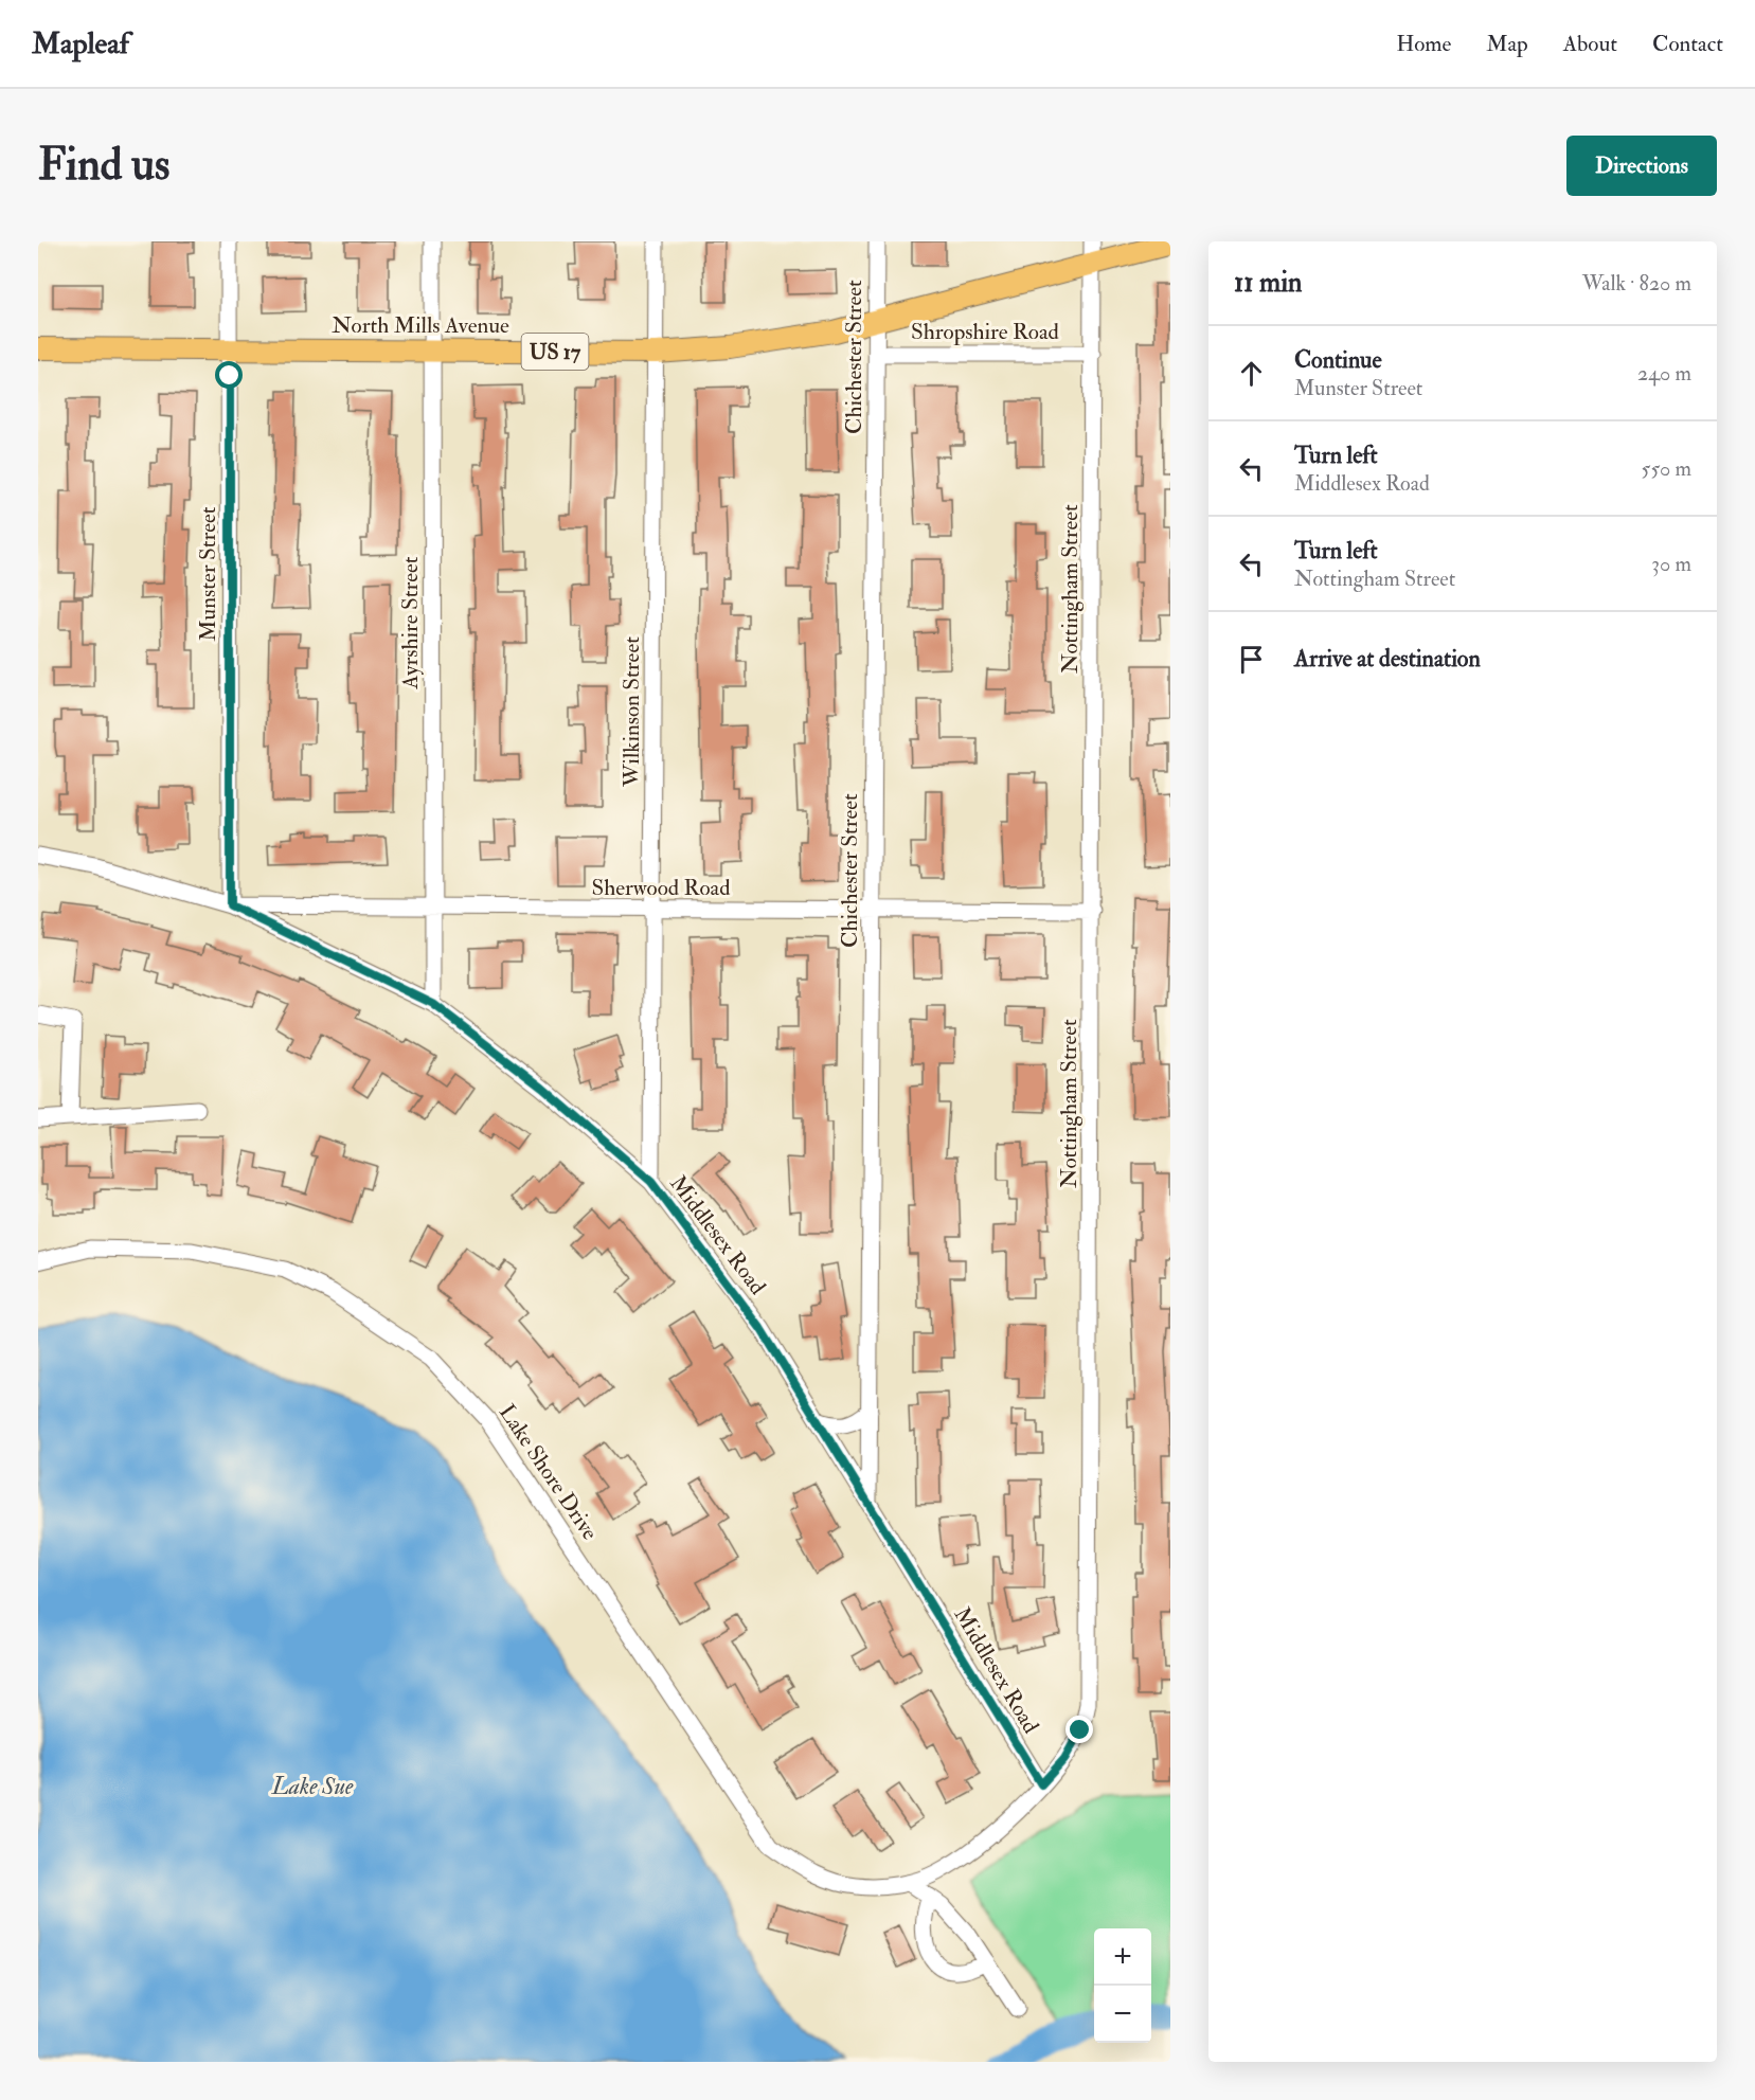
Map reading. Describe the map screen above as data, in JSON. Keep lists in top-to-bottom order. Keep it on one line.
{"streets":{"main road":["North Mills Avenue","US 17"],"street":["Shropshire Road","Chichester Street","Munster Street","Nottingham Street","Ayrshire Street","Wilkinson Street","Sherwood Road","Middlesex Road","Lake Shore Drive"]},"crossings":[["North Mills Avenue","Chichester Street"],["North Mills Avenue","Munster Street"],["North Mills Avenue","Nottingham Street"],["North Mills Avenue","Ayrshire Street"],["North Mills Avenue","Wilkinson Street"],["Shropshire Road","Chichester Street"],["Shropshire Road","Nottingham Street"],["Chichester Street","Sherwood Road"],["Chichester Street","Middlesex Road"],["Munster Street","Sherwood Road"],["Munster Street","Middlesex Road"],["Nottingham Street","Sherwood Road"],["Nottingham Street","Middlesex Road"],["Nottingham Street","Lake Shore Drive"],["Ayrshire Street","Sherwood Road"],["Ayrshire Street","Middlesex Road"],["Wilkinson Street","Sherwood Road"],["Wilkinson Street","Middlesex Road"],["Sherwood Road","Middlesex Road"]],"water":["Lake Sue"],"page":{"header":"Mapleaf","nav":["Home","Map","About","Contact"],"buttons":"Directions","title":"Find us","heading":["11 min","Walk · 820 m"],"list":[["Continue","Munster Street","240 m"],["Turn left","Middlesex Road","550 m"],["Turn left","Nottingham Street","30 m"],"Arrive at destination"],"map_buttons":["+","−"]}}
